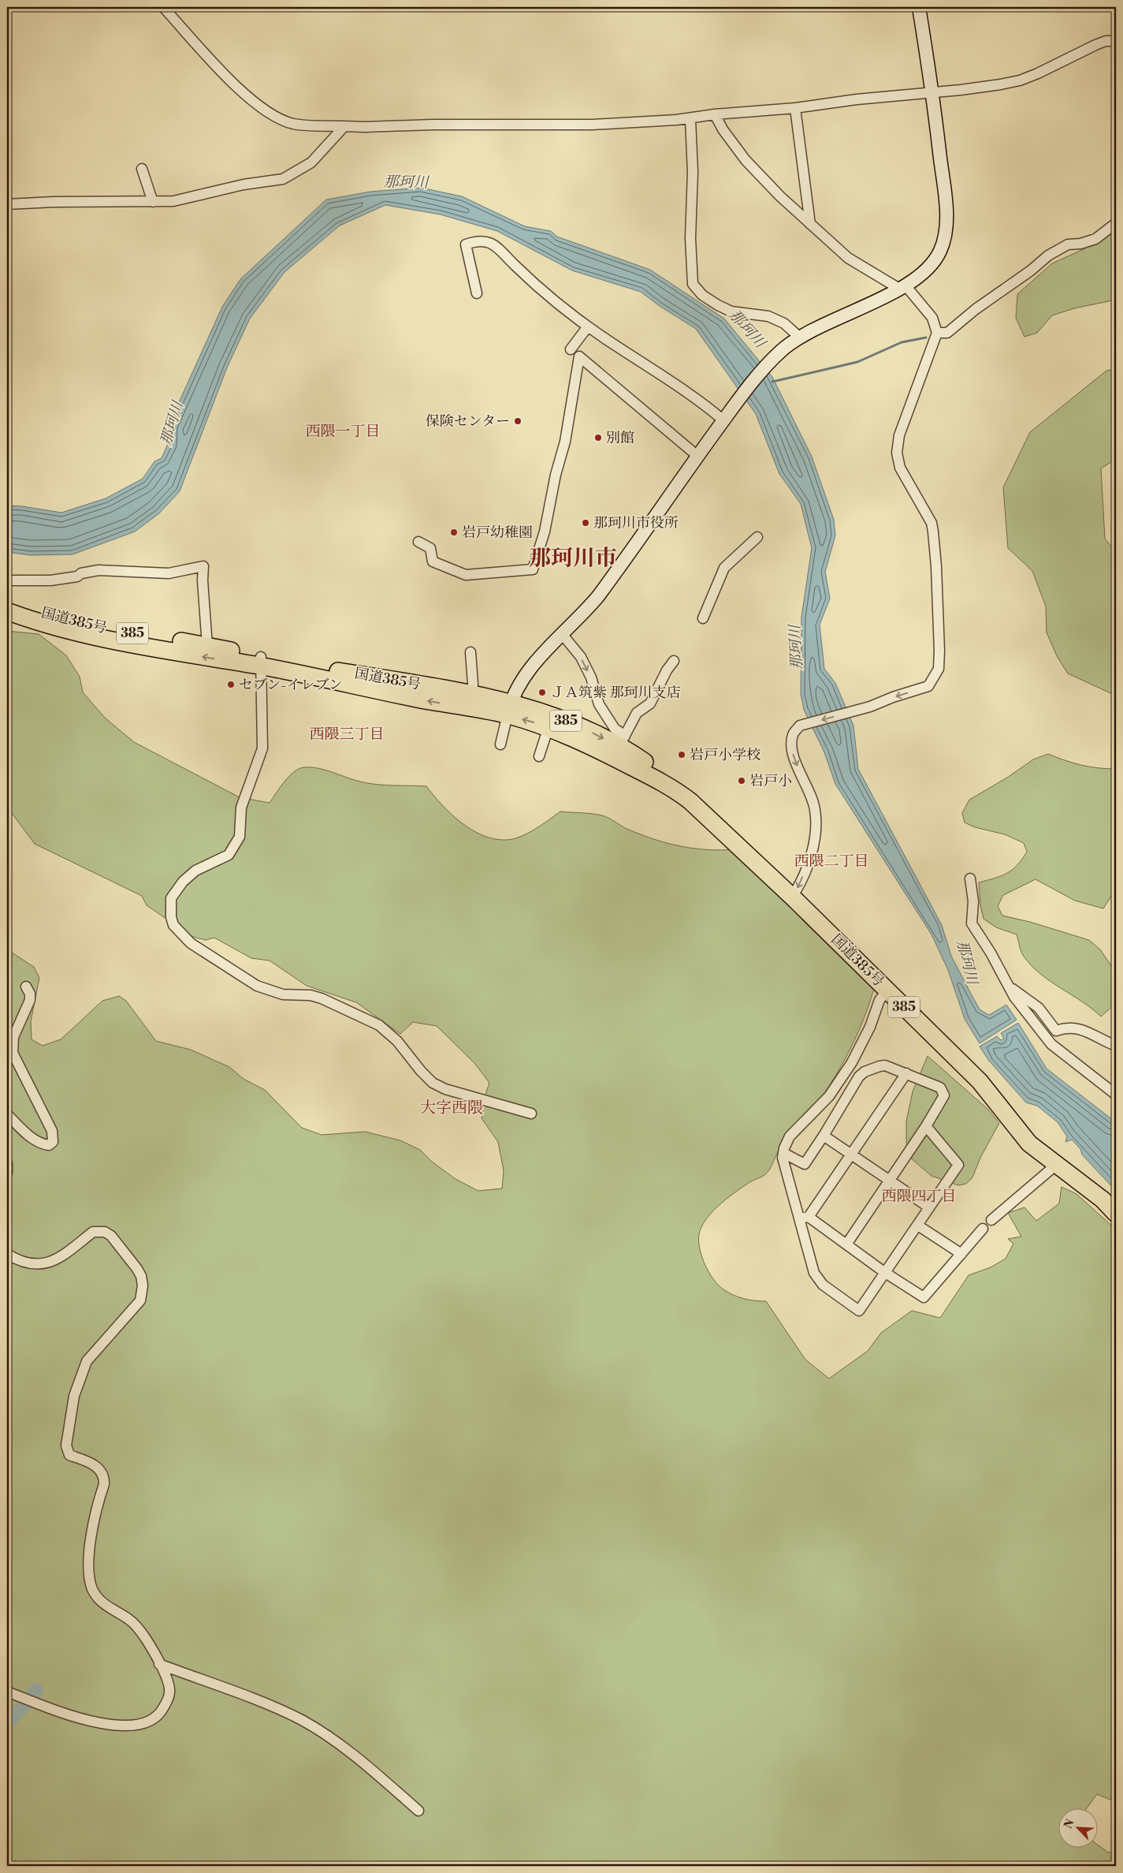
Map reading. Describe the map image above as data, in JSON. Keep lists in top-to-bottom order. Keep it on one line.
{"streets":{"highway":["国道385号","385"]},"districts":["西隈一丁目","那珂川市","西隈三丁目","西隈二丁目","大字西隈","西隈四丁目"],"water":["那珂川"],"places":["保険センター","別館","那珂川市役所","岩戸幼稚園","セブン-イレブン","ＪＡ筑紫 那珂川支店","岩戸小学校","岩戸小"],"north":"top left"}
